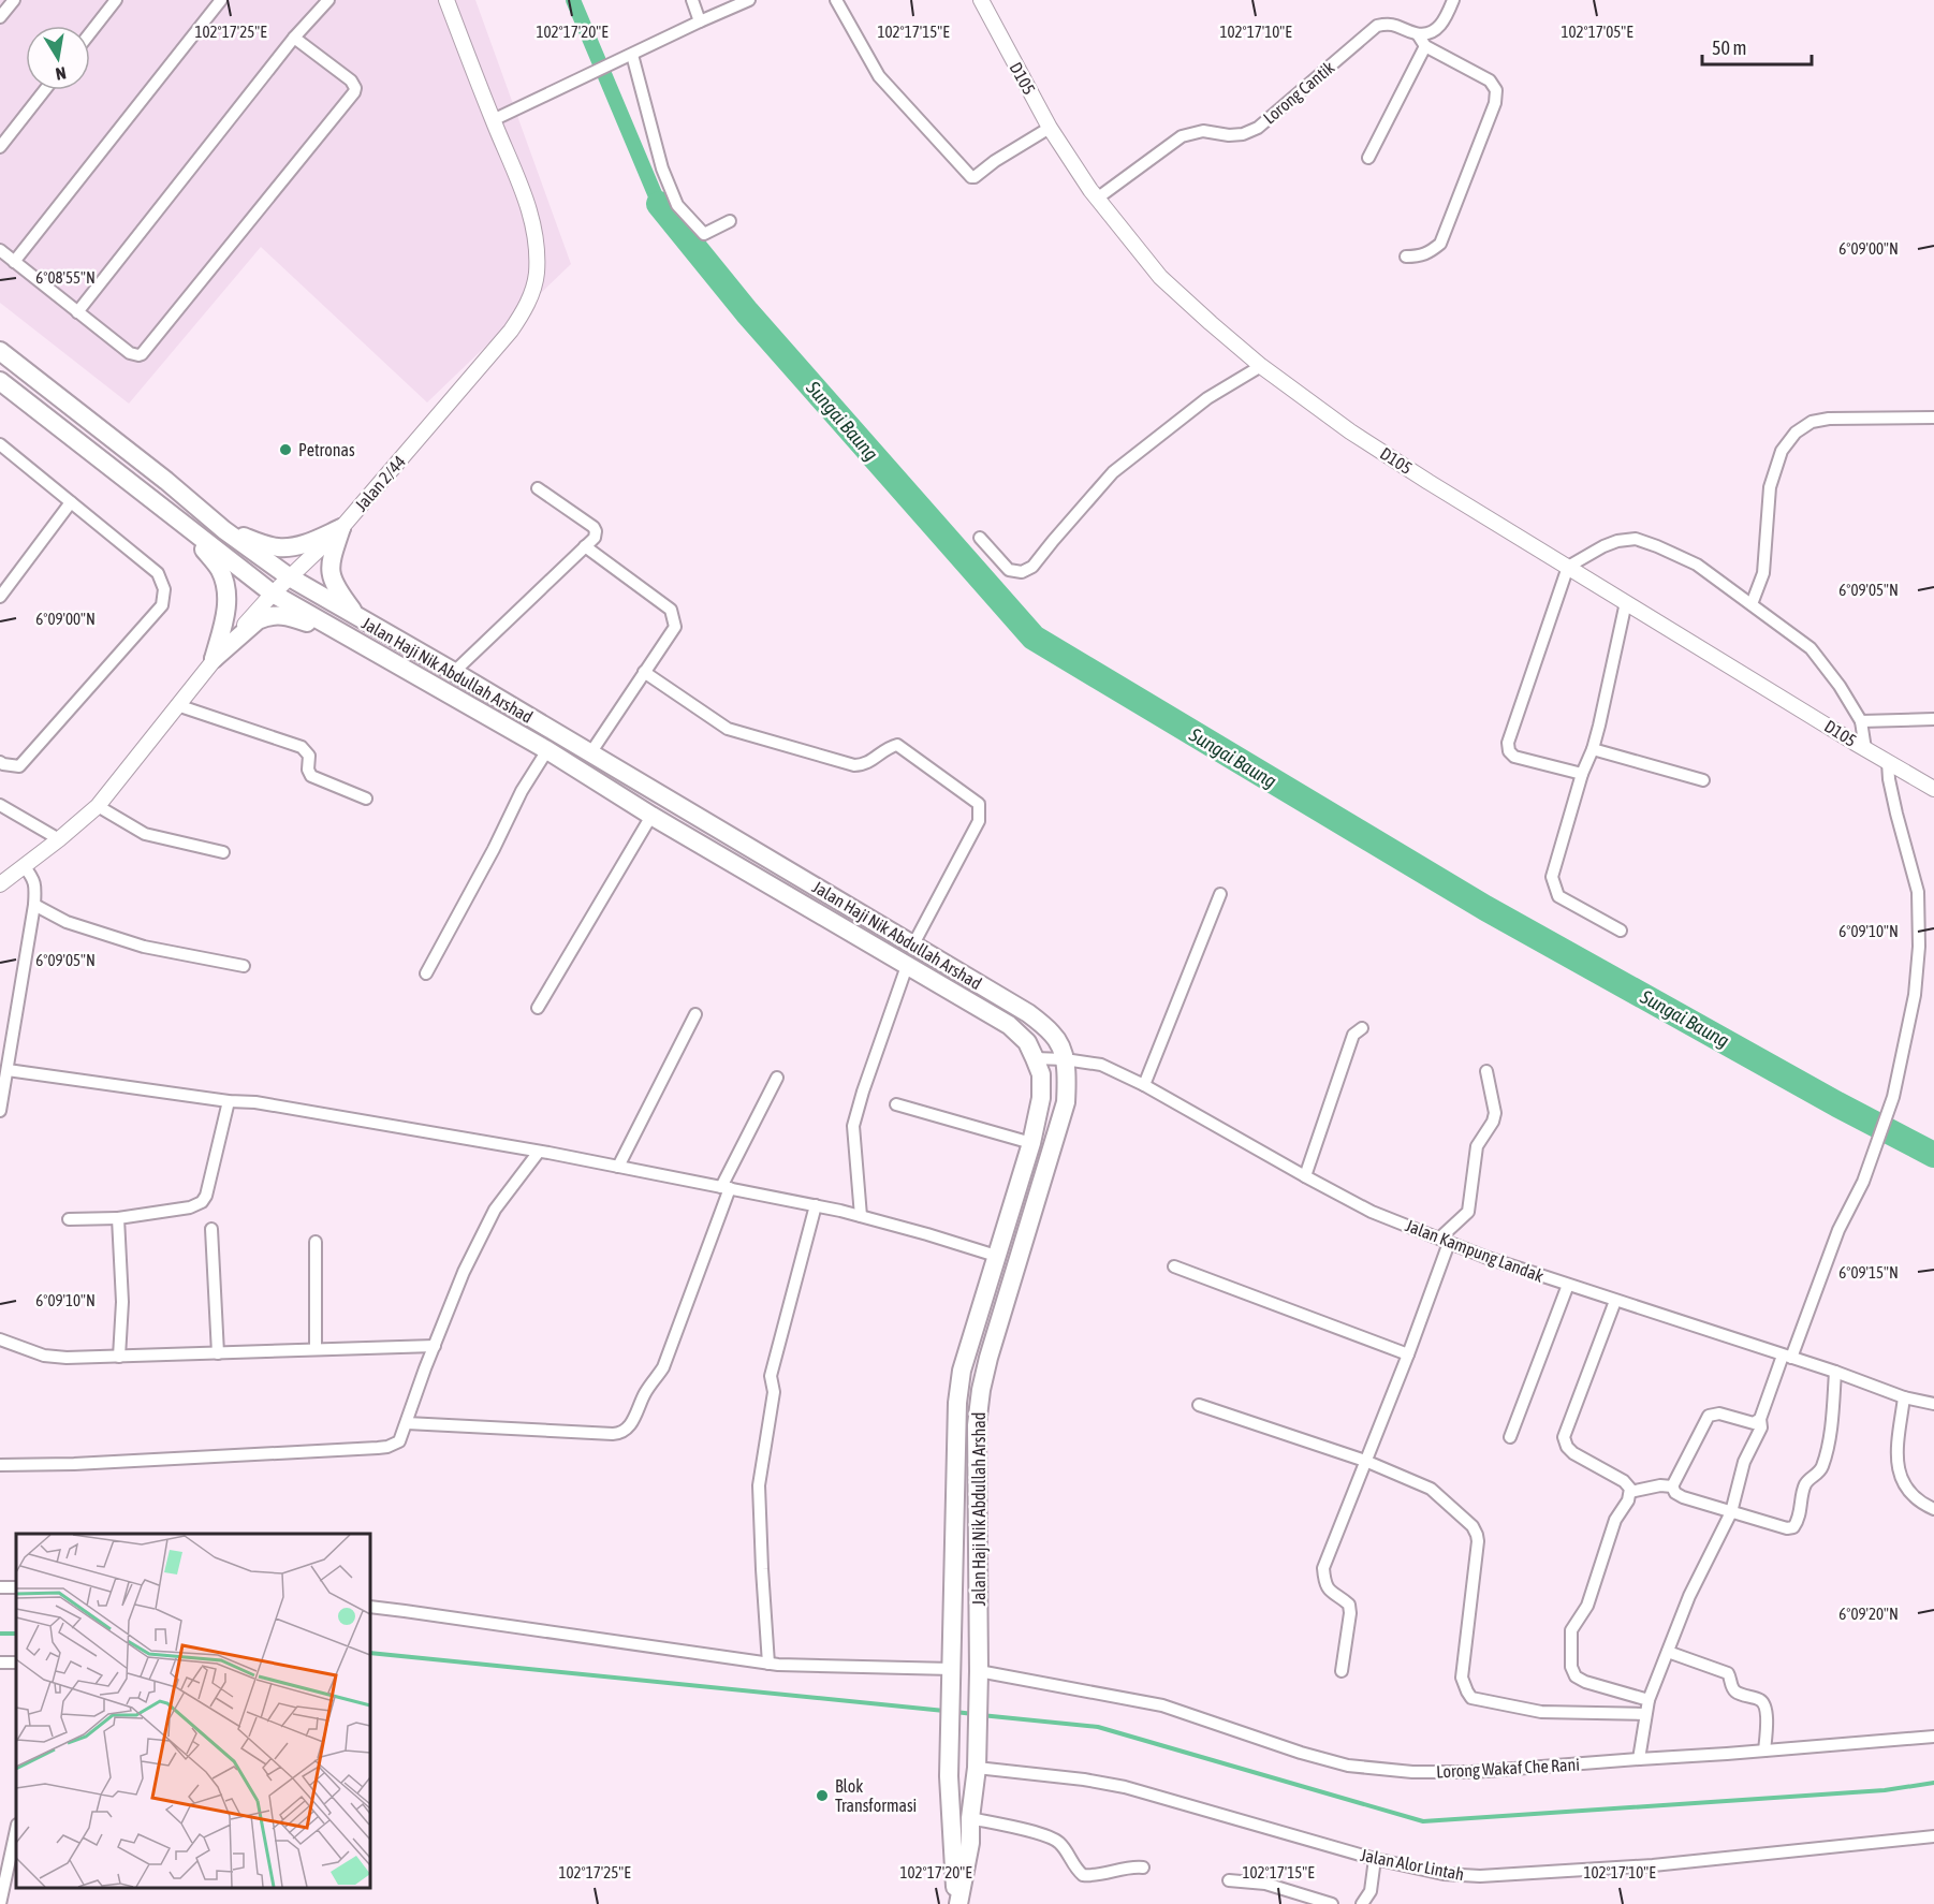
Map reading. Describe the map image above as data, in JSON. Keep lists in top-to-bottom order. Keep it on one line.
{"streets":{"main road":["Jalan Haji Nik Abdullah Arshad"],"street":["D105","Lorong Cantik","Jalan 2/44","Jalan Kampung Landak","Lorong Wakaf Che Rani","Jalan Alor Lintah"]},"crossings":[["D105","Lorong Cantik"],["Jalan 2/44","Jalan Haji Nik Abdullah Arshad"],["Jalan Haji Nik Abdullah Arshad","Jalan Kampung Landak"],["Jalan Haji Nik Abdullah Arshad","Lorong Wakaf Che Rani"],["Jalan Haji Nik Abdullah Arshad","Jalan Alor Lintah"]],"water":["Sungai Baung"],"places":["Petronas","Blok Transformasi"],"scale_bar":"50 m","north":"bottom","coordinates":["102°17'25\"E","102°17'20\"E","102°17'15\"E","102°17'10\"E","102°17'05\"E","6°09'00\"N","6°08'55\"N","6°09'05\"N","6°09'10\"N","6°09'15\"N","6°09'20\"N"]}
